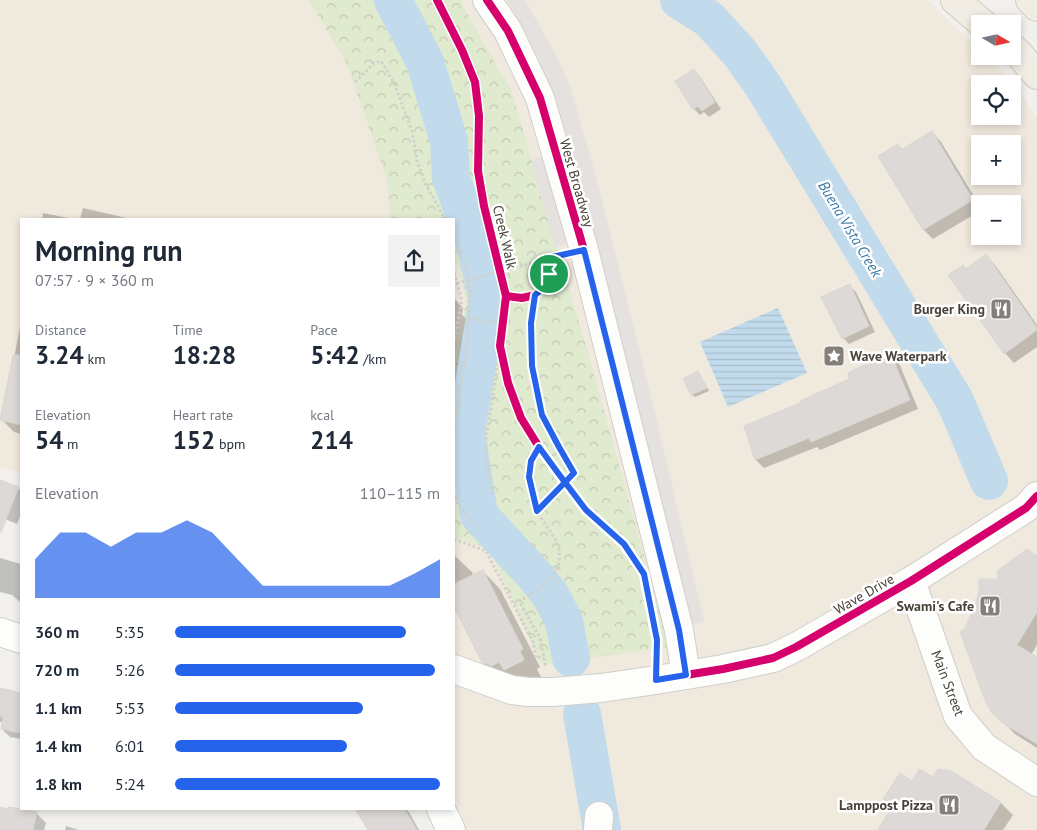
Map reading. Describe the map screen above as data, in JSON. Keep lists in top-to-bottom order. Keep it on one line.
{"streets":{"street":["West Broadway","Wave Drive","Main Street"],"cycle path":["Creek Walk"]},"crossings":[["West Broadway","Wave Drive"],["Wave Drive","Main Street"]],"water":["Buena Vista Creek"],"places":{"restaurant":["Burger King","Swami's Cafe","Lamppost Pizza"],"place":["Wave Waterpark"]},"north":"right","page":{"map_buttons":["+","−"],"heading":["Morning run","07:57 · 9 × 360 m"],"stats":[["Distance","3.24 km"],["Time","18:28"],["Pace","5:42 /km"],["Elevation","54 m"],["Heart rate","152 bpm"],["kcal","214"]],"chart":["Elevation","110–115 m"],"list":[{"name":"360 m","note":"5:35"},{"name":"720 m","note":"5:26"},{"name":"1.1 km","note":"5:53"},{"name":"1.4 km","note":"6:01"},{"name":"1.8 km","note":"5:24"}]}}
